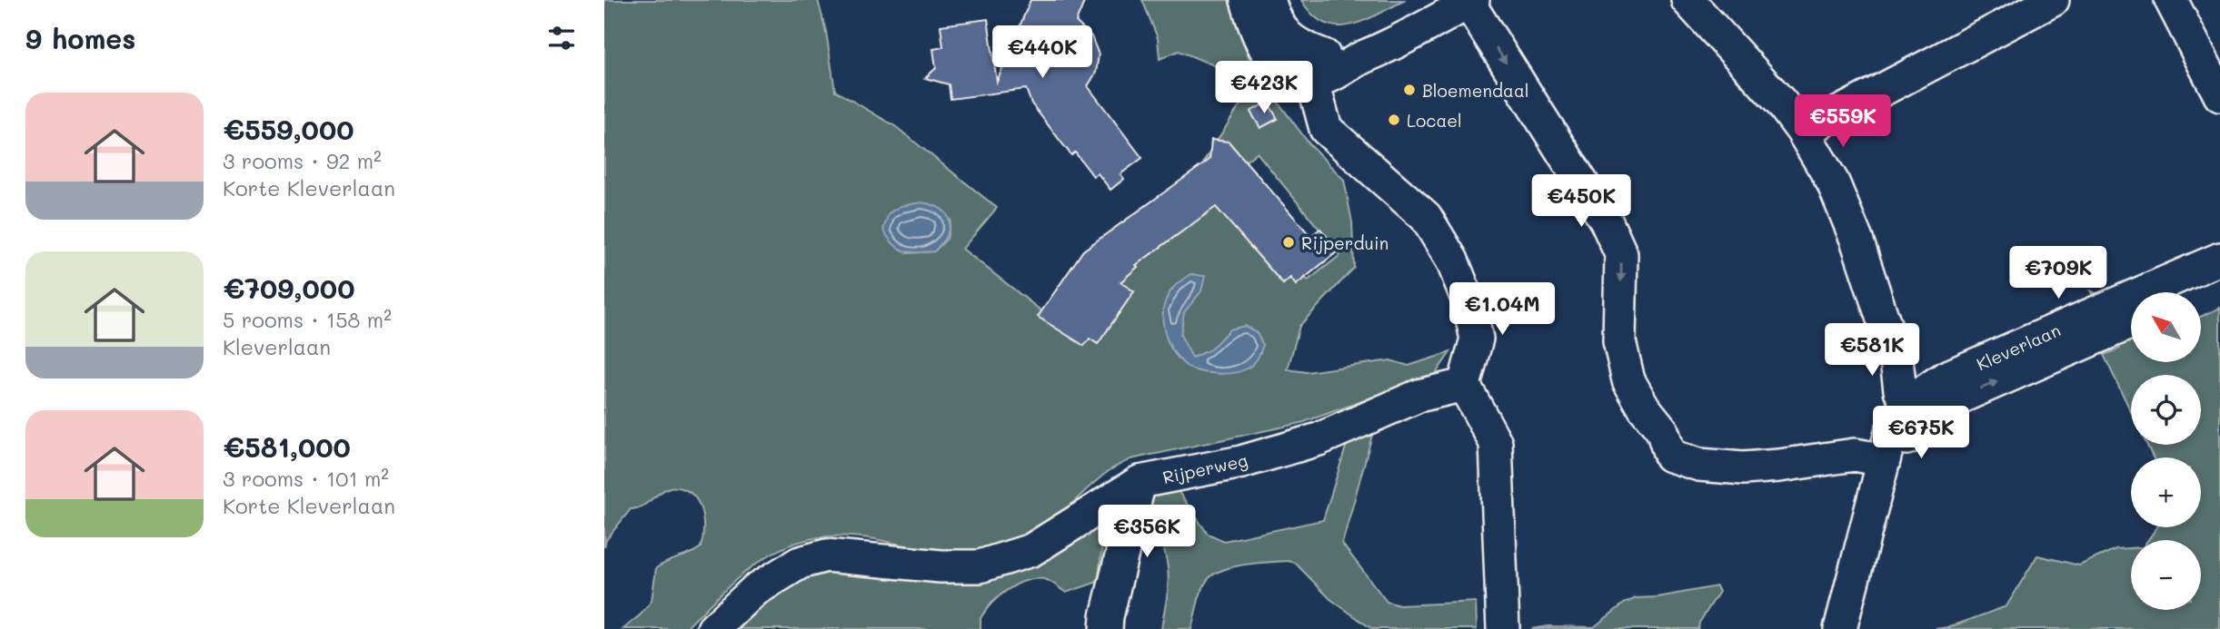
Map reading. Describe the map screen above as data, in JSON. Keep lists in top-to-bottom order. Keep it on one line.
{"streets":{"street":["Kleverlaan","Rijperweg"]},"places":["Bloemendaal","Locael","Rijperduin"],"north":"top left","page":{"heading":"9 homes","price":["€440K","€423K","€559K","€450K","€709K","€1.04M","€581K","€675K","€356K"],"list":[{"name":"€559,000","note":"3 rooms · 92 m² · Korte Kleverlaan"},{"name":"€709,000","note":"5 rooms · 158 m² · Kleverlaan"},{"name":"€581,000","note":"3 rooms · 101 m² · Korte Kleverlaan"}],"map_buttons":["+","−"]}}
